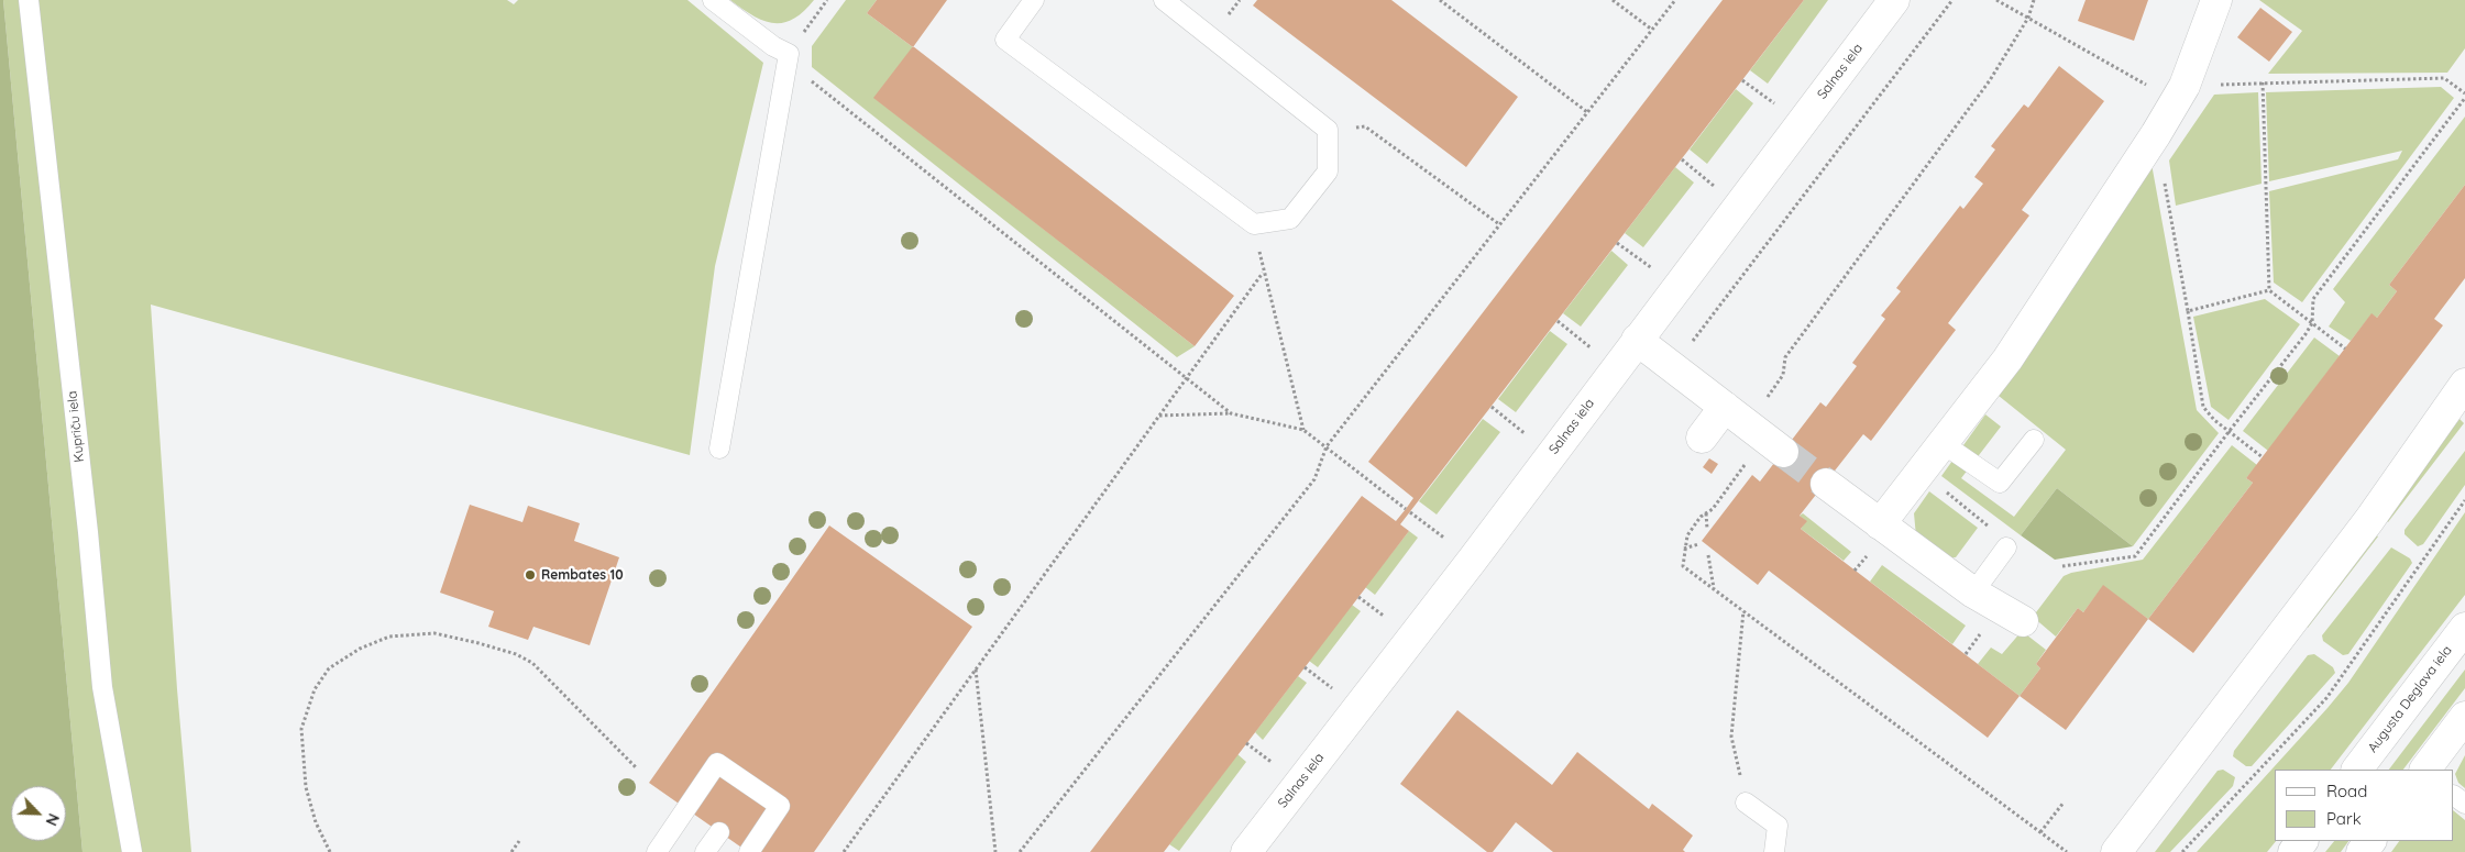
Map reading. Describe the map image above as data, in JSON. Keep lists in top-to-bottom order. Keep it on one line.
{"streets":{"street":["Salnas iela","Augusta Deglava iela"],"lane":["Kupriču iela"]},"places":["Rembates 10"],"legend":["Road","Park"],"north":"bottom right"}
